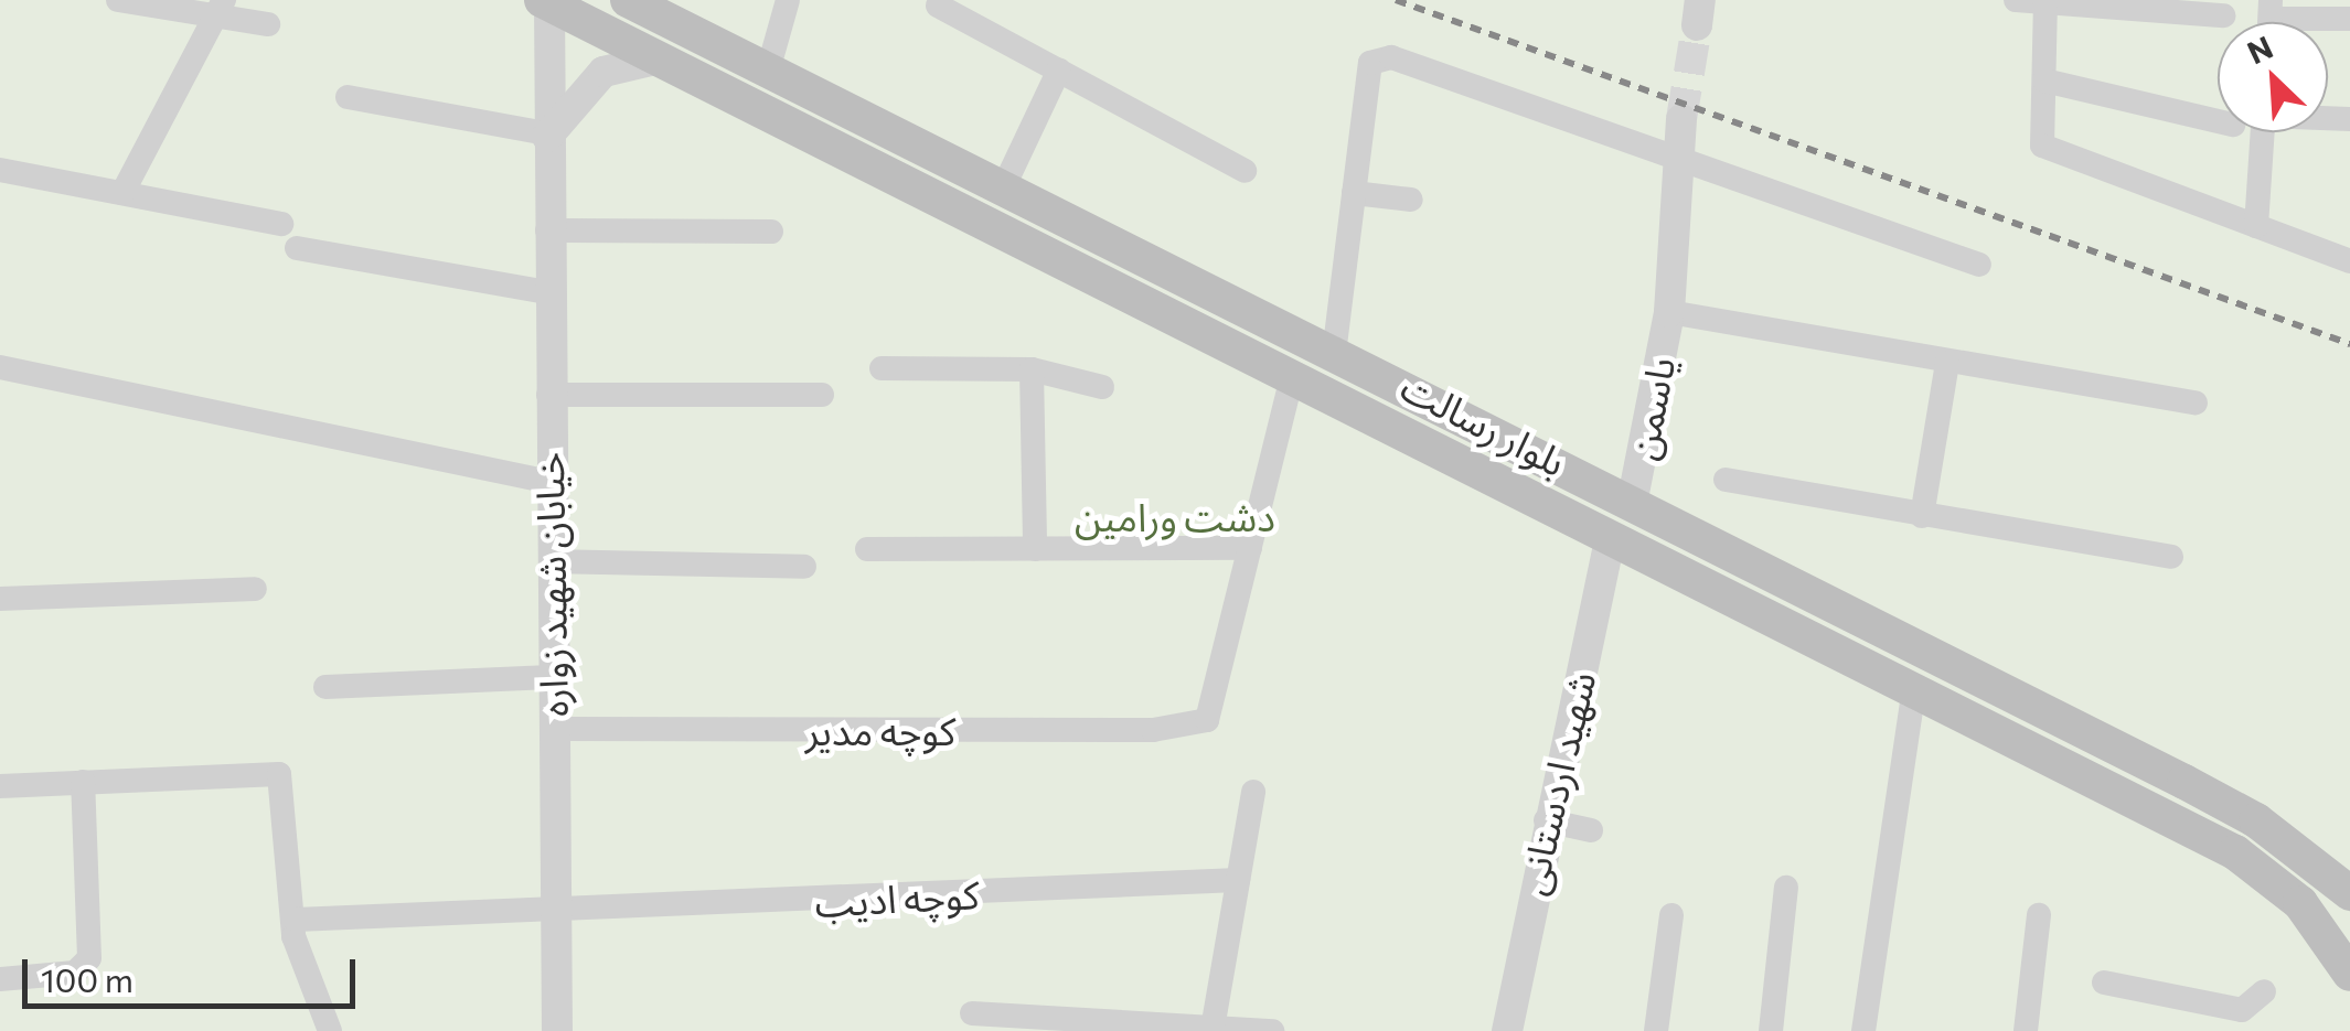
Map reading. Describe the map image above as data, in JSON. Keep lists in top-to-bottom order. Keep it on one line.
{"streets":{"main road":["بلوار رسالت"],"street":["یاسمن","خیابان شهید زواره","کوچه مدیر","شهید اردستانی","کوچه ادیب"]},"crossings":[["یاسمن","بلوار رسالت"],["بلوار رسالت","خیابان شهید زواره"],["بلوار رسالت","شهید اردستانی"],["خیابان شهید زواره","کوچه مدیر"],["خیابان شهید زواره","کوچه ادیب"]],"parks":["دشت ورامین"],"scale_bar":"100 m","north":"top left"}
